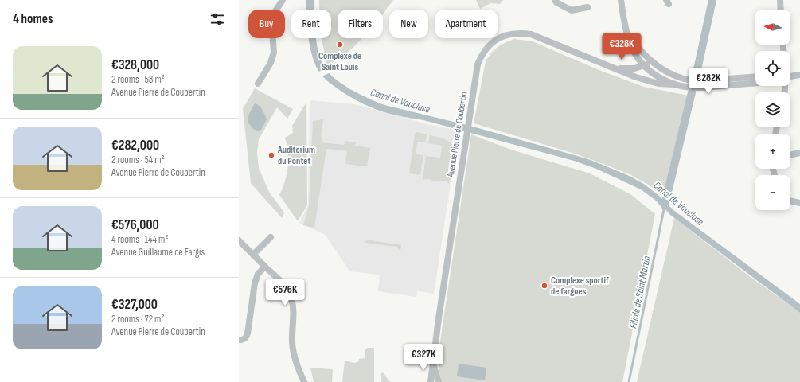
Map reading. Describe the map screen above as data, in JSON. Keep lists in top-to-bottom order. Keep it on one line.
{"streets":{"street":["Avenue Pierre de Coubertin"]},"water":["Canal de Vaucluse","Filiole de Saint Martin"],"places":["Complexe de Saint Louis","Auditorium du Pontet","Complexe sportif de fargues"],"north":"left","page":{"heading":"4 homes","map_buttons":["+","−"],"chip":["Buy","Rent","Filters","New","Apartment"],"price":["€328K","€282K","€576K","€327K"],"list":[{"name":"€328,000","note":"2 rooms · 58 m² · Avenue Pierre de Coubertin"},{"name":"€282,000","note":"2 rooms · 54 m² · Avenue Pierre de Coubertin"},{"name":"€576,000","note":"4 rooms · 144 m² · Avenue Guillaume de Fargis"},{"name":"€327,000","note":"2 rooms · 72 m² · Avenue Pierre de Coubertin"}]}}
